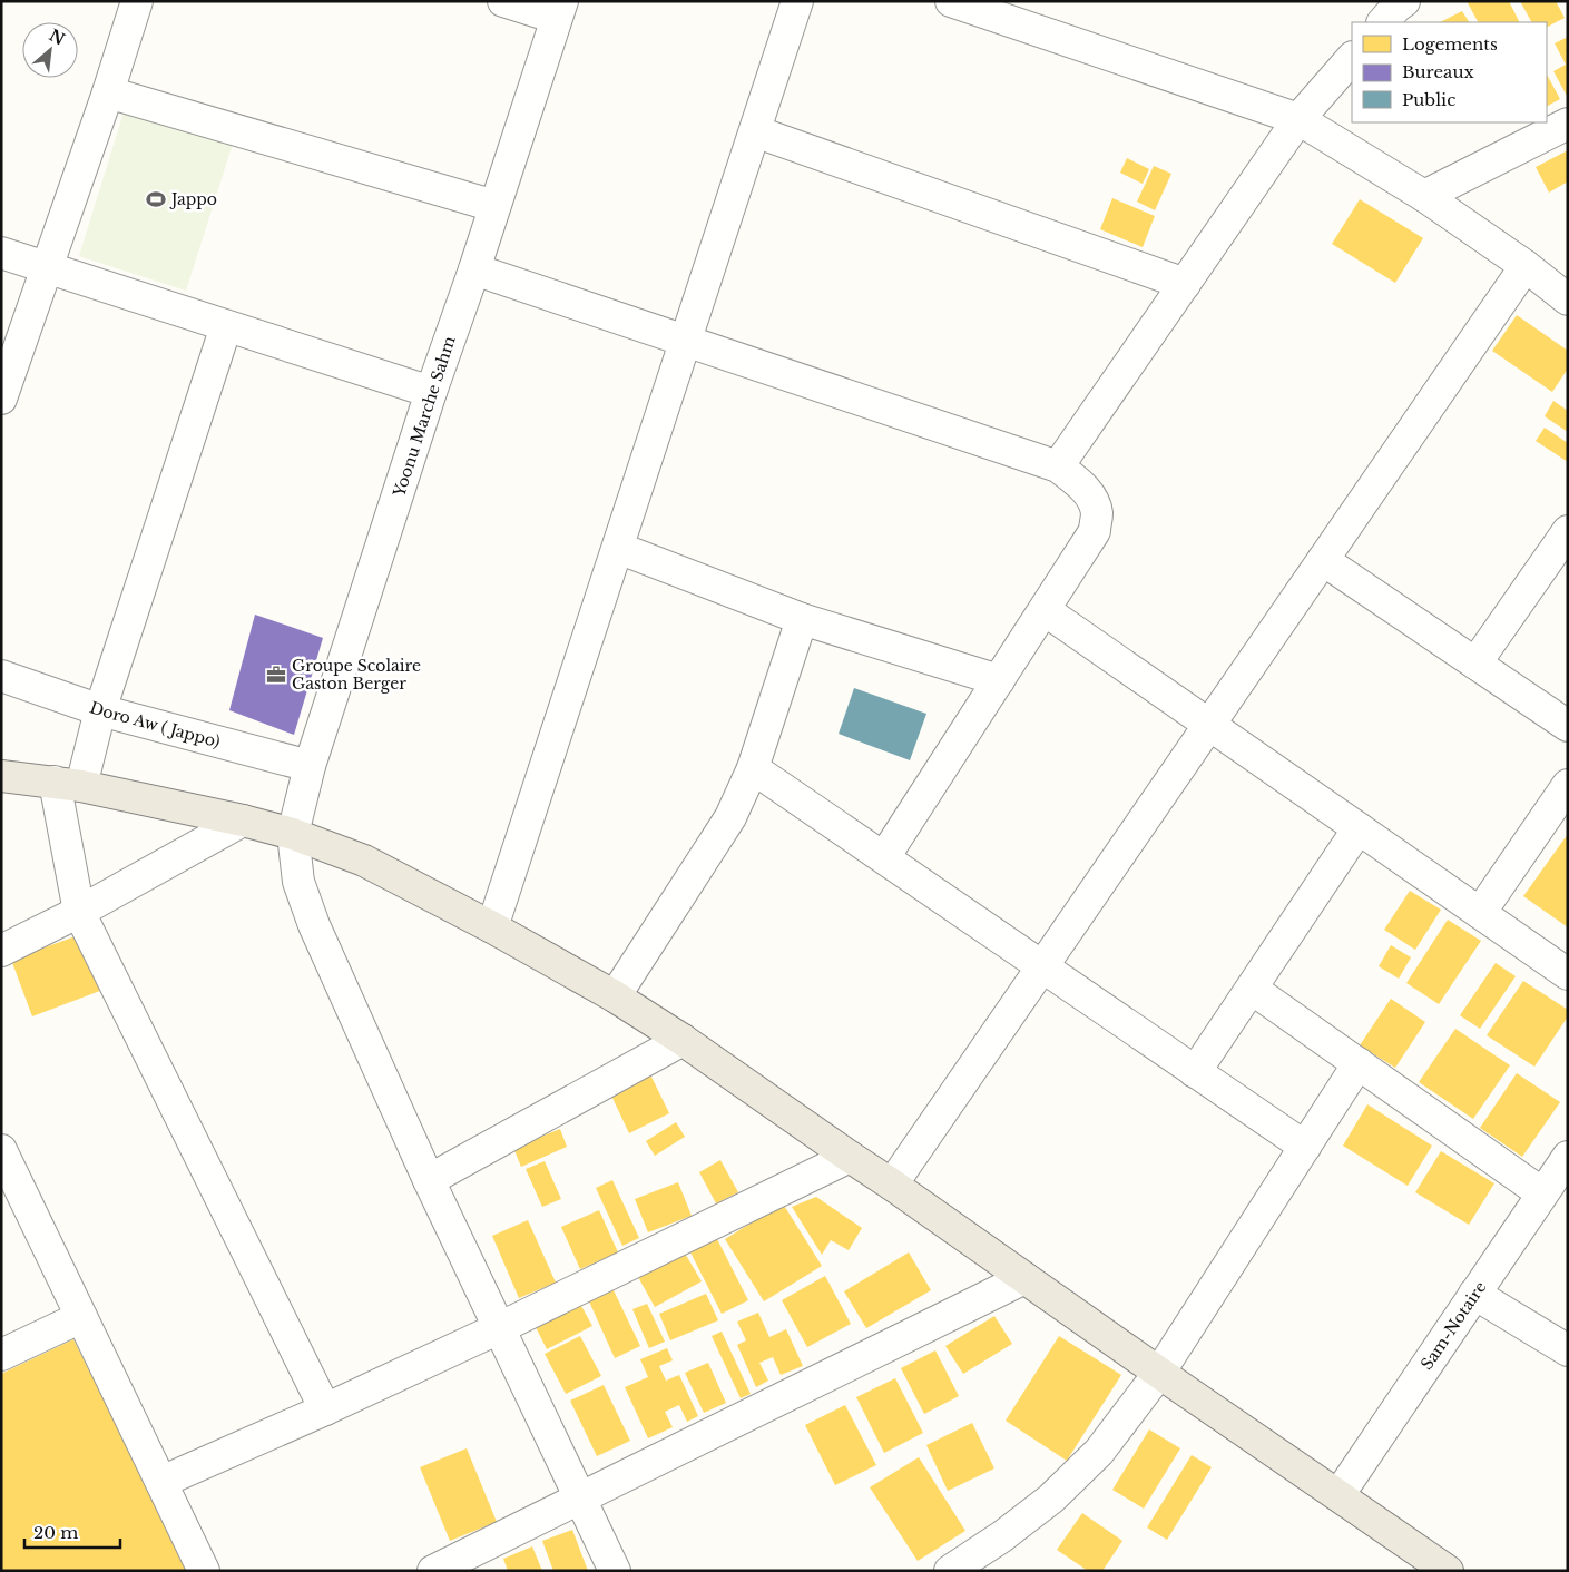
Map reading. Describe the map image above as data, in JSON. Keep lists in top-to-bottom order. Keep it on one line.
{"streets":{"street":["Yoonu Marche Sahm","Doro Aw ( Jappo)","Sam-Notaire"]},"crossings":[["Yoonu Marche Sahm","Doro Aw ( Jappo)"]],"places":{"sports":["Jappo"],"office":["Groupe Scolaire Gaston Berger"]},"legend":["Logements","Bureaux","Public"],"scale_bar":"20 m","north":"top right"}
